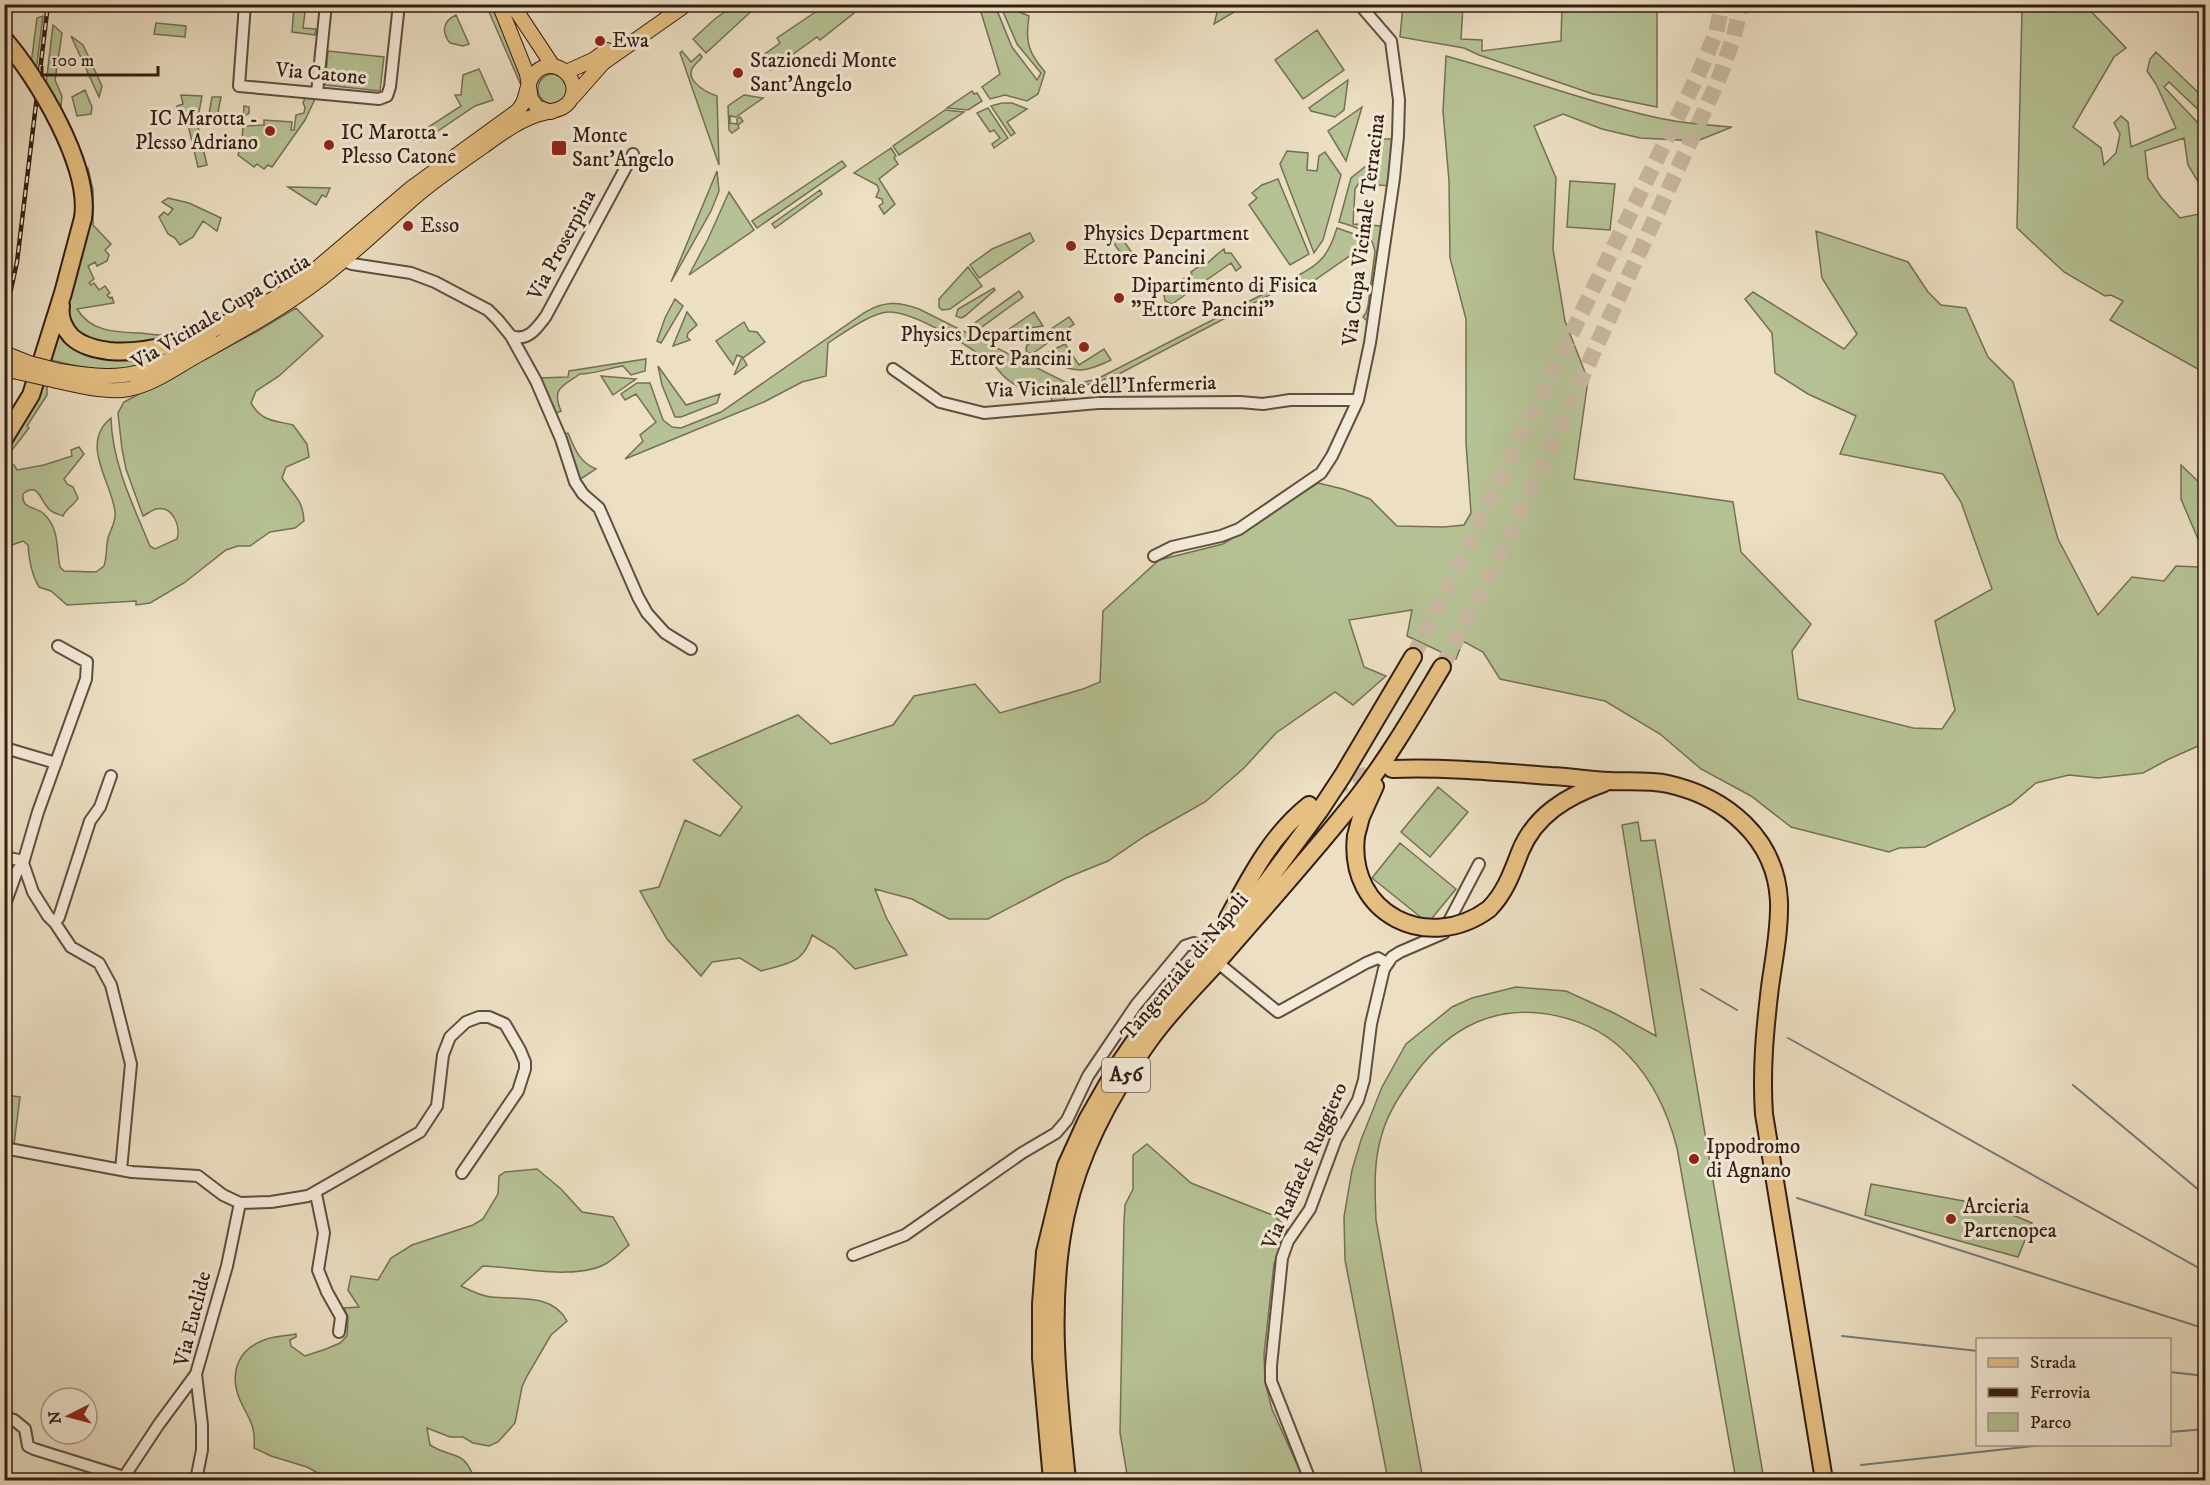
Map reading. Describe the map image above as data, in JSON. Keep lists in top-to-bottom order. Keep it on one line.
{"streets":{"highway":["Tangenziale di Napoli","A56"],"main road":["Via Vicinale Cupa Cintia"],"street":["Via Catone","Via Cupa Vicinale Terracina","Via Proserpina","Via Vicinale dell'Infermeria","Via Raffaele Ruggiero","Via Euclide"]},"crossings":[["Via Cupa Vicinale Terracina","Via Vicinale dell'Infermeria"]],"places":{"other":["Ewa","Stazionedi Monte Sant'Angelo","IC Marotta - Plesso Adriano","IC Marotta - Plesso Catone","Esso","Physics Department Ettore Pancini","Dipartimento di Fisica \"Ettore Pancini\"","Physics Departiment Ettore Pancini","Ippodromo di Agnano","Arcieria Partenopea"],"transit":["Monte Sant'Angelo"]},"legend":["Strada","Ferrovia","Parco"],"scale_bar":"100 m","north":"left"}
